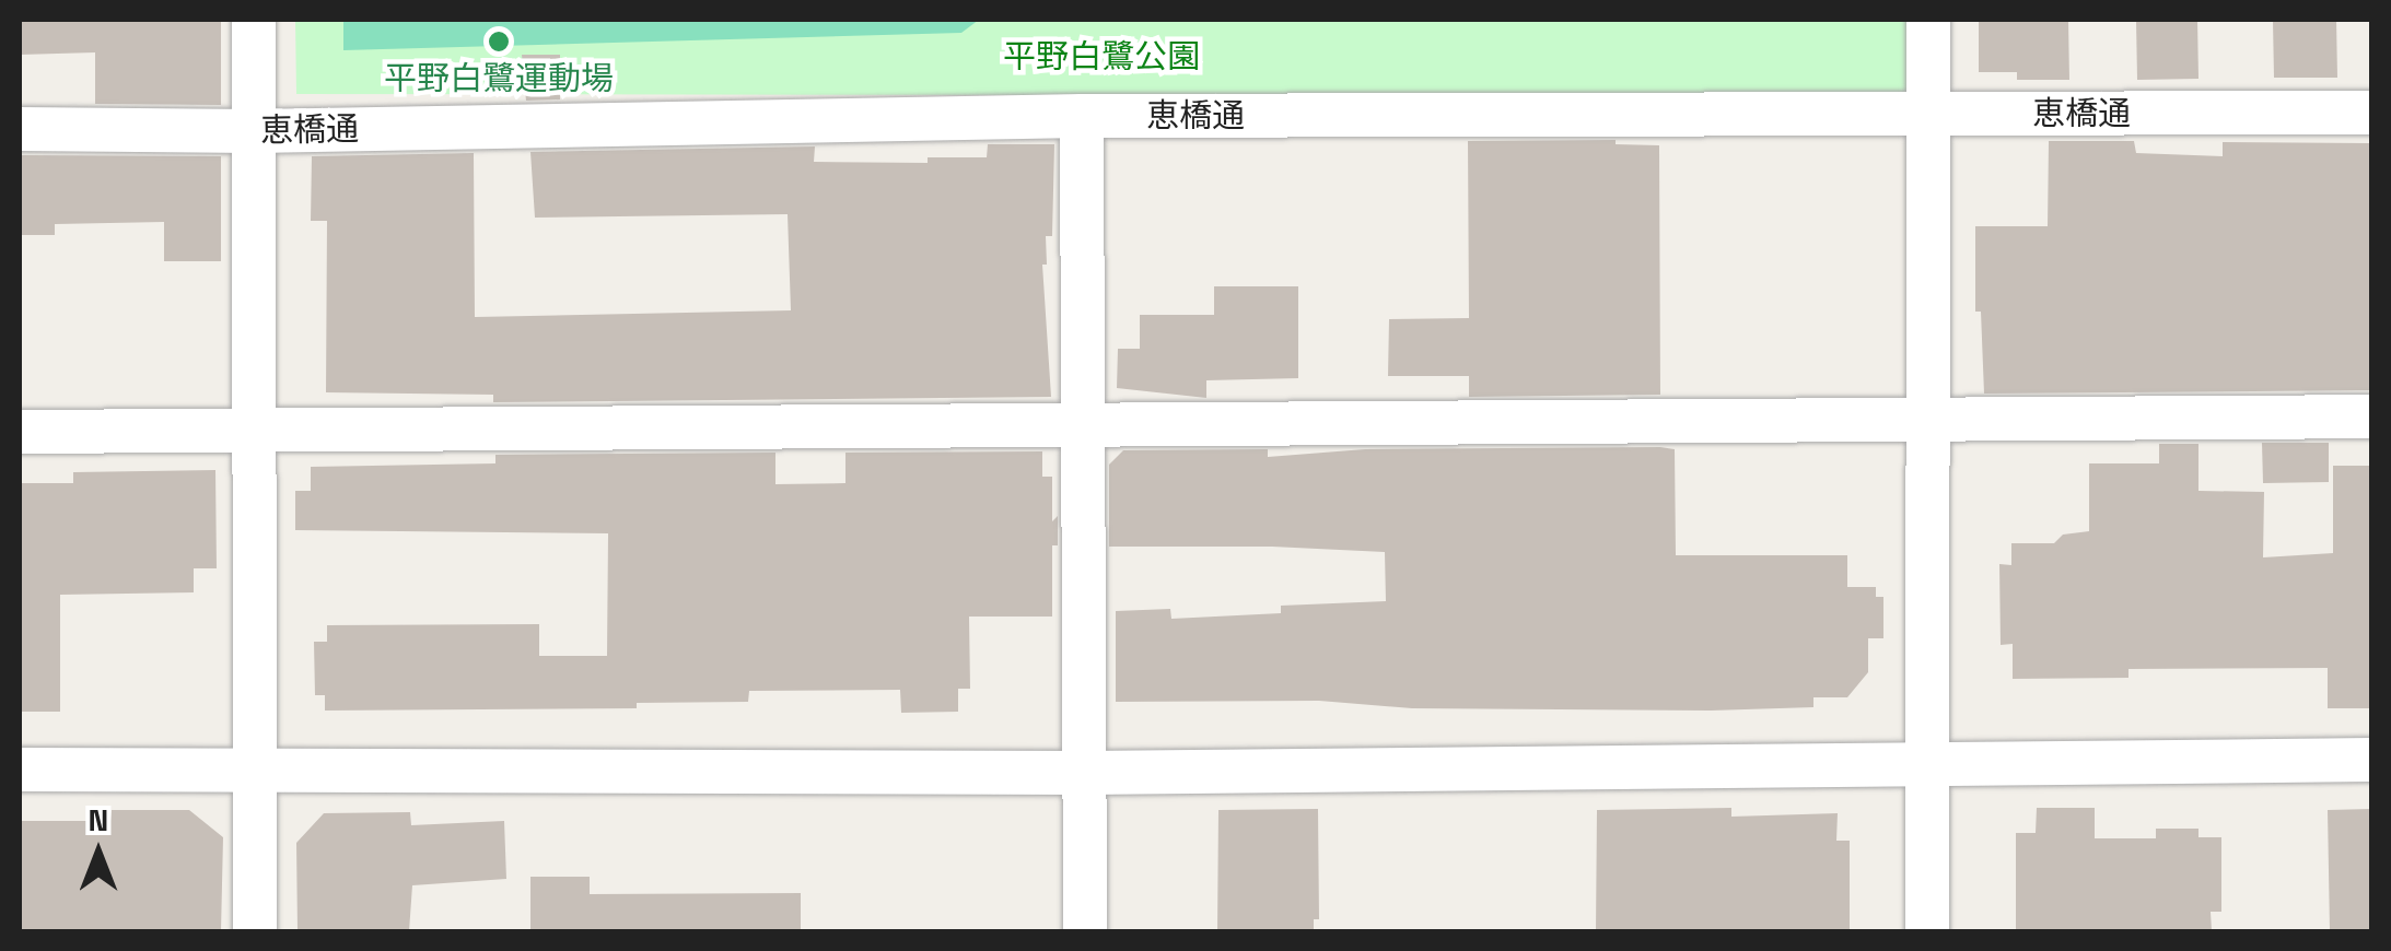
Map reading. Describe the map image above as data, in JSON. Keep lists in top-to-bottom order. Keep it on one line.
{"streets":{"street":["恵橋通"]},"parks":["平野白鷺公園"],"places":["平野白鷺運動場"],"north":"top"}
